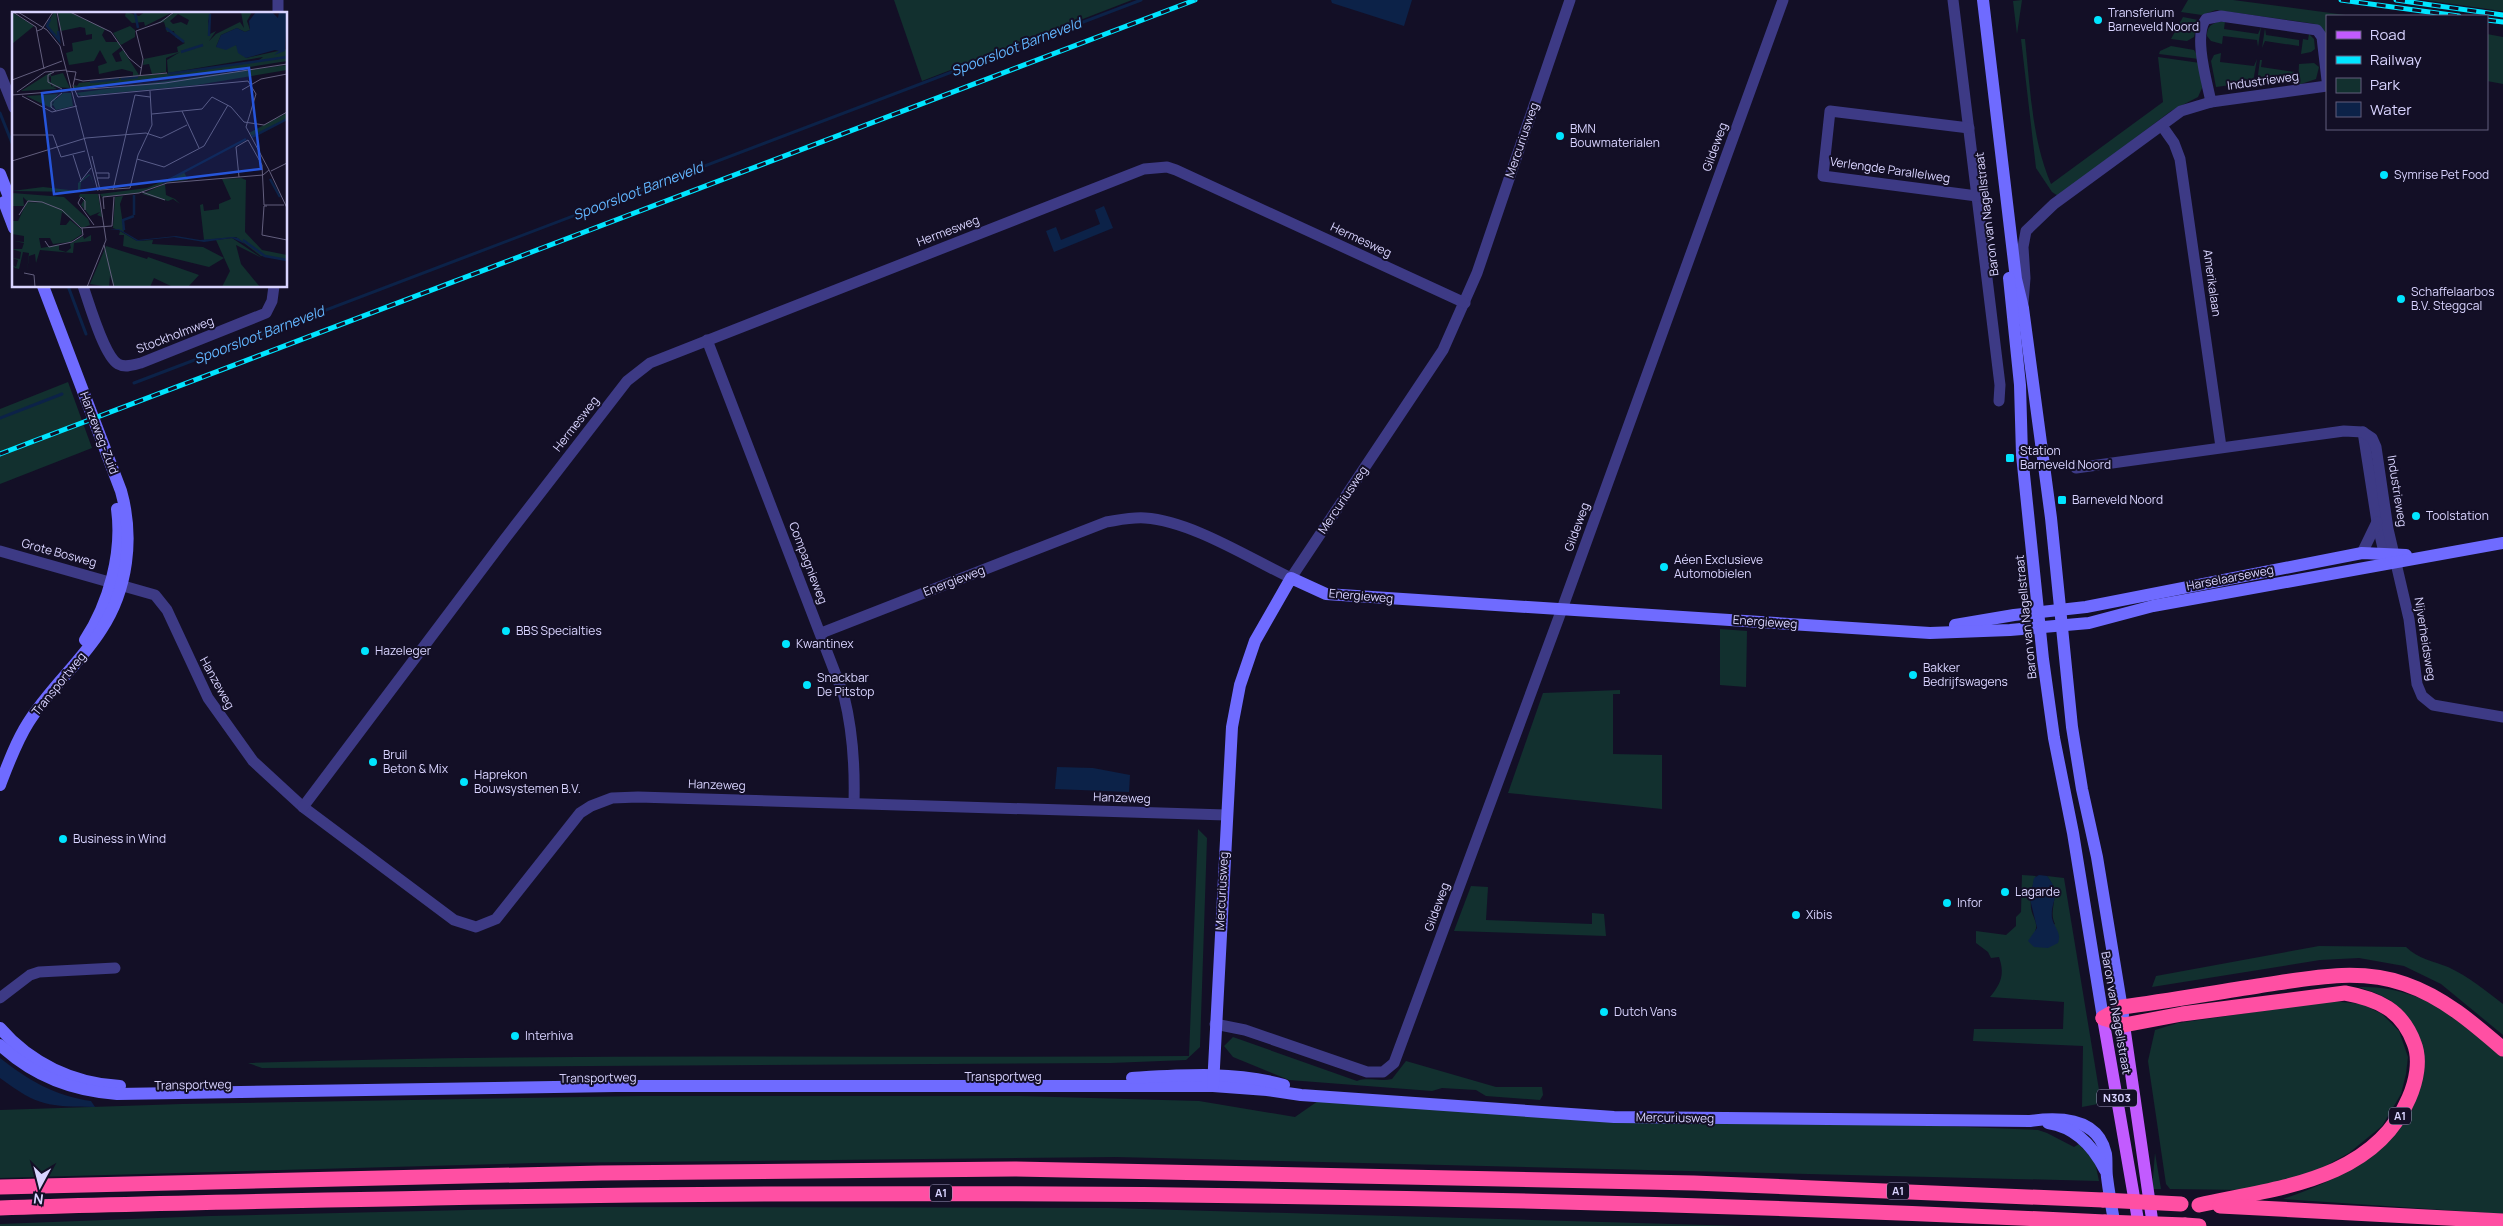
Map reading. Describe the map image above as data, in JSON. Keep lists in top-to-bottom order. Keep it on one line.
{"streets":{"highway":["A1"],"main road":["Baron van Nagellstraat","N303"],"street":["Industrieweg","Mercuriusweg","Gildeweg","Verlengde Parallelweg","Hermesweg","Amerikalaan","Stockholmweg","Hanzeweg-Zuid","Grote Bosweg","Compagnieweg","Harselaarseweg","Energieweg","Nijverheidsweg","Hanzeweg","Transportweg"]},"crossings":[["Industrieweg","Harselaarseweg"],["Industrieweg","Nijverheidsweg"],["Mercuriusweg","Gildeweg"],["Mercuriusweg","Hermesweg"],["Mercuriusweg","Energieweg"],["Mercuriusweg","Hanzeweg"],["Mercuriusweg","Transportweg"],["Mercuriusweg","A1"],["Gildeweg","Energieweg"],["Baron van Nagellstraat","Amerikalaan"],["Baron van Nagellstraat","Harselaarseweg"],["Baron van Nagellstraat","Energieweg"],["Baron van Nagellstraat","A1"],["Hermesweg","Compagnieweg"],["Hermesweg","Hanzeweg"],["Hanzeweg-Zuid","Grote Bosweg"],["Hanzeweg-Zuid","Hanzeweg"],["Hanzeweg-Zuid","Transportweg"],["Grote Bosweg","Hanzeweg"],["Grote Bosweg","Transportweg"],["Compagnieweg","Energieweg"],["Compagnieweg","Hanzeweg"],["Harselaarseweg","Energieweg"],["Harselaarseweg","Nijverheidsweg"],["Hanzeweg","Transportweg"]],"water":["Spoorsloot Barneveld"],"places":{"other":["Transferium Barneveld Noord","BMN Bouwmaterialen","Symrise Pet Food","Schaffelaarbos B.V. Steggcal","Toolstation","Aéen Exclusieve Automobielen","BBS Specialties","Kwantinex","Hazeleger","Bakker Bedrijfswagens","Snackbar De Pitstop","Bruil Beton & Mix","Haprekon Bouwsystemen B.V.","Business in Wind","Lagarde","Infor","Xibis","Dutch Vans","Interhiva"],"transit":["Station Barneveld Noord","Barneveld Noord"]},"legend":["Road","Railway","Park","Water"],"north":"bottom"}
